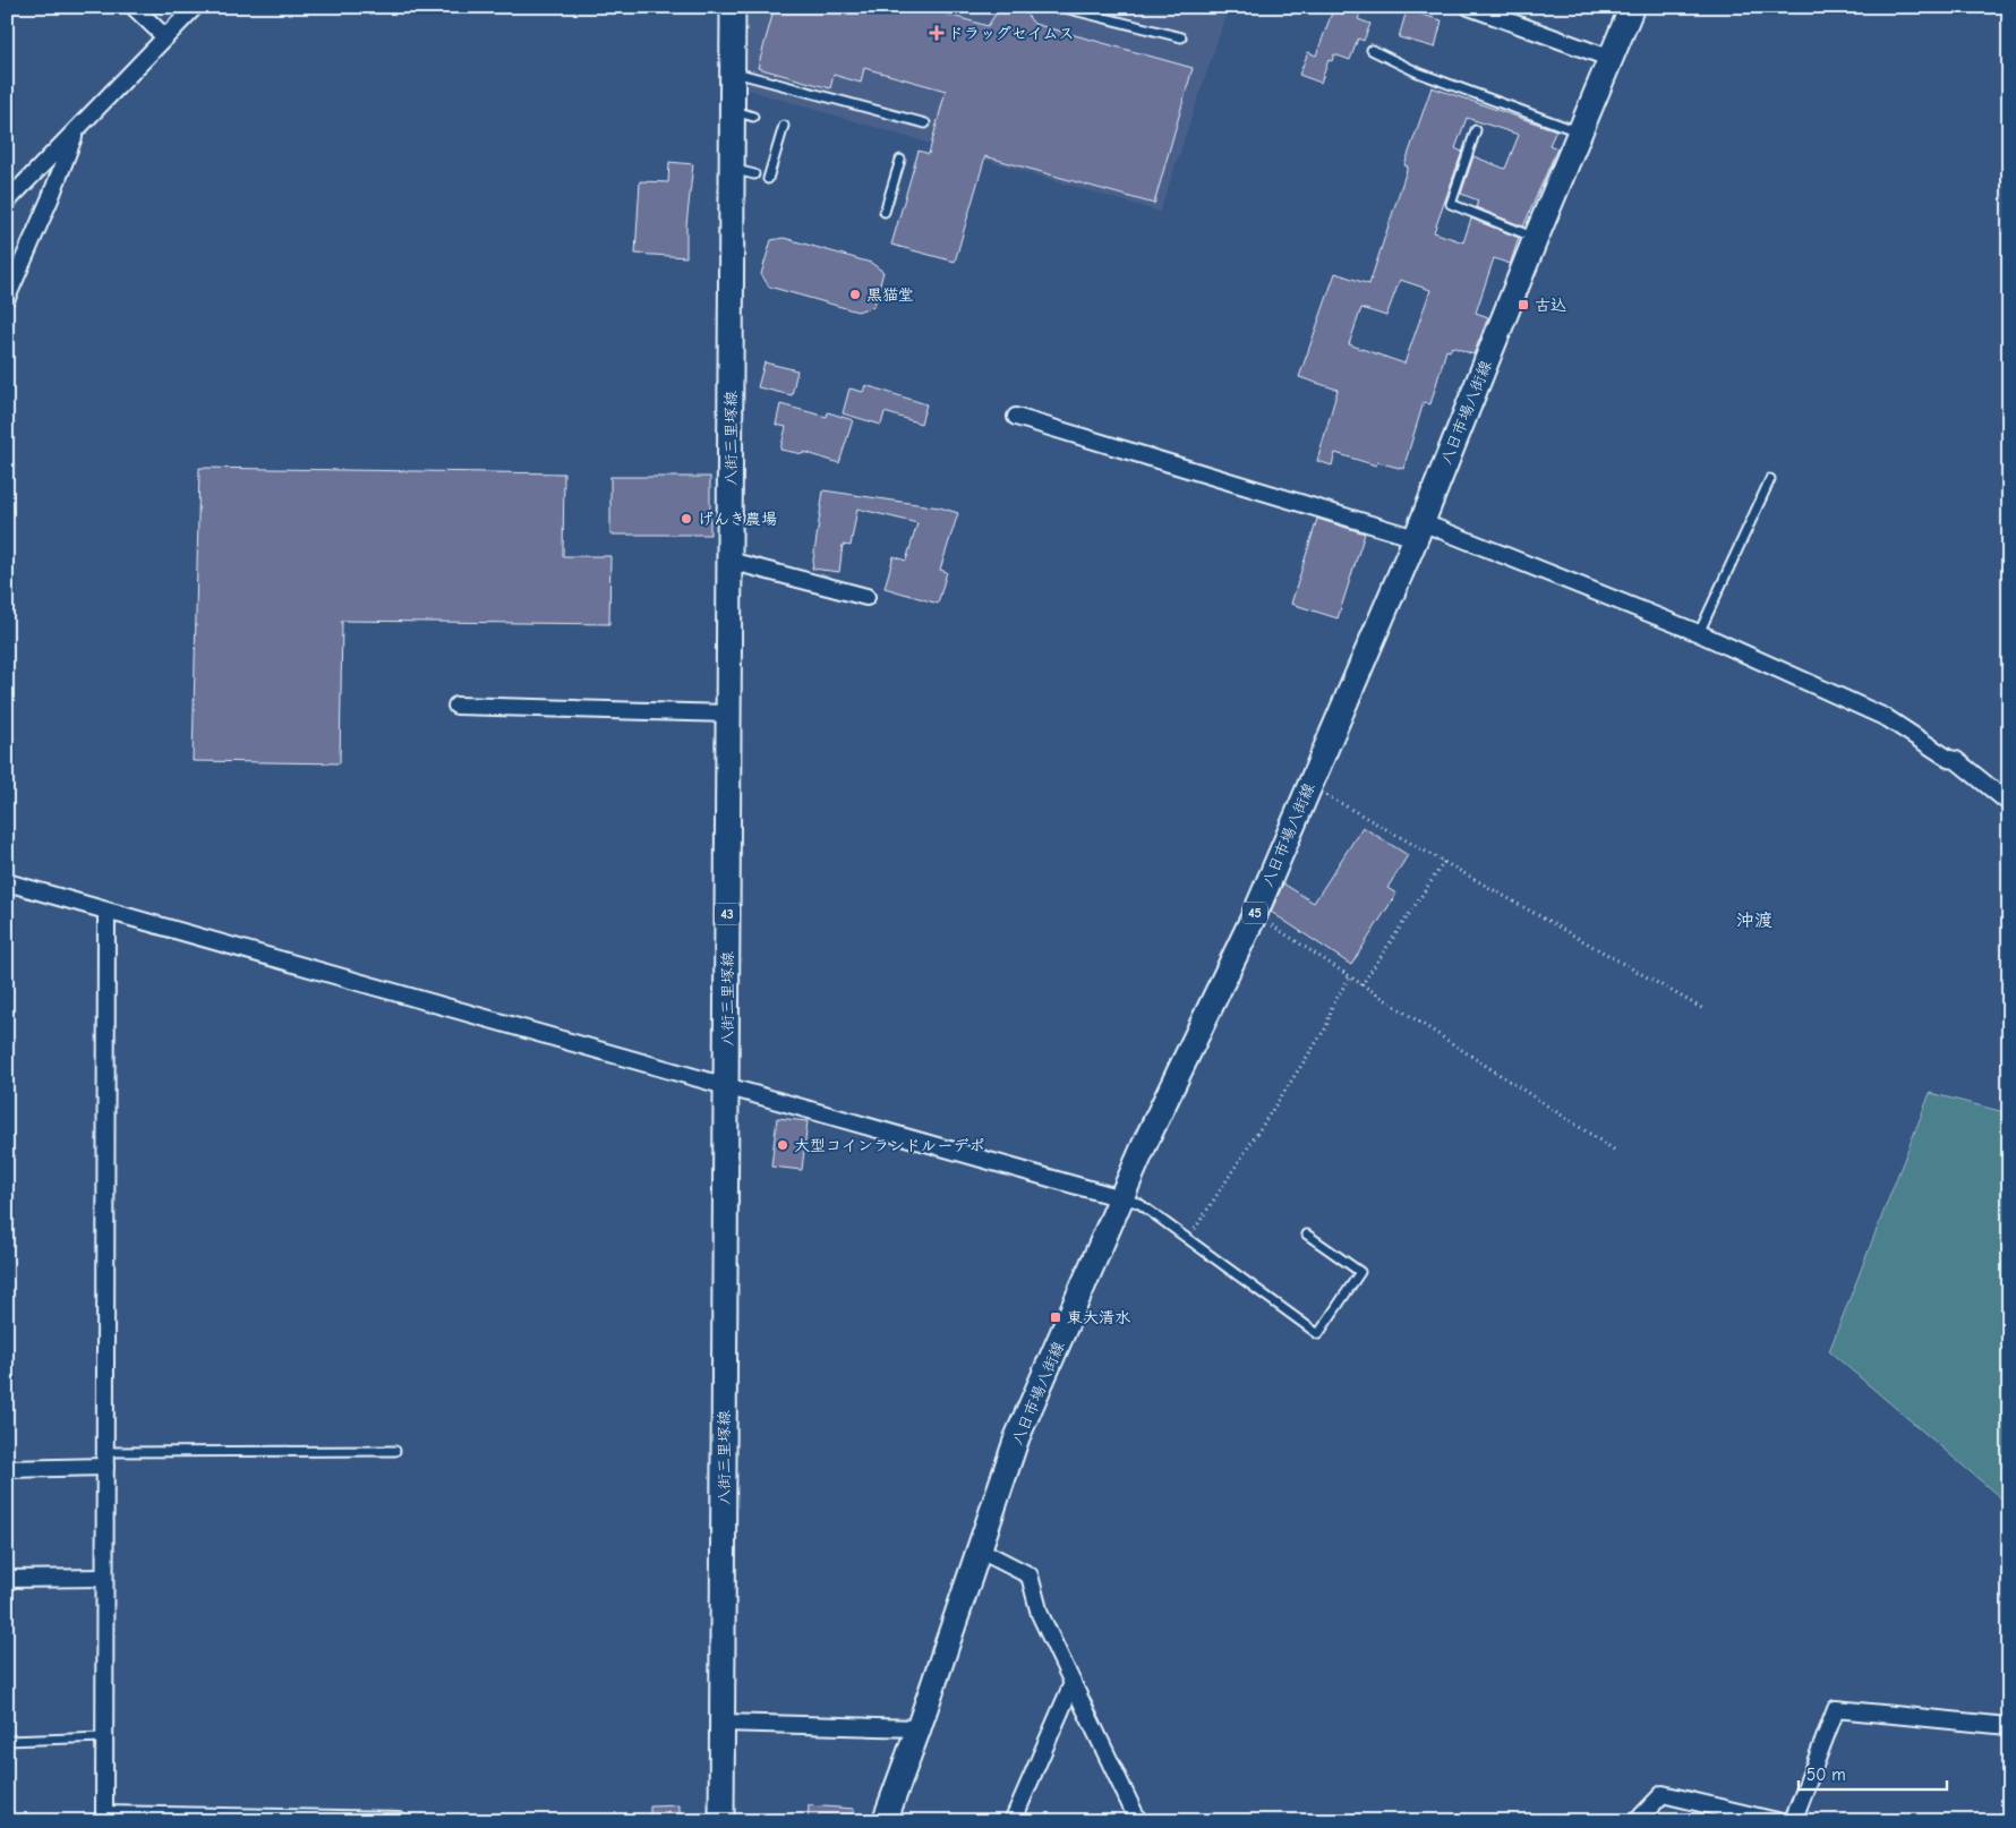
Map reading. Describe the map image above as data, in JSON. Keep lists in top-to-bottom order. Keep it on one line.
{"streets":{"main road":["八日市場八街線","八街三里塚線","45","43"]},"districts":["沖渡"],"places":{"health":["ドラッグセイムス"],"other":["黒猫堂","げんき農場","大型コインランドルーデポ"],"transit":["古込","東大清水"]},"scale_bar":"50 m"}
